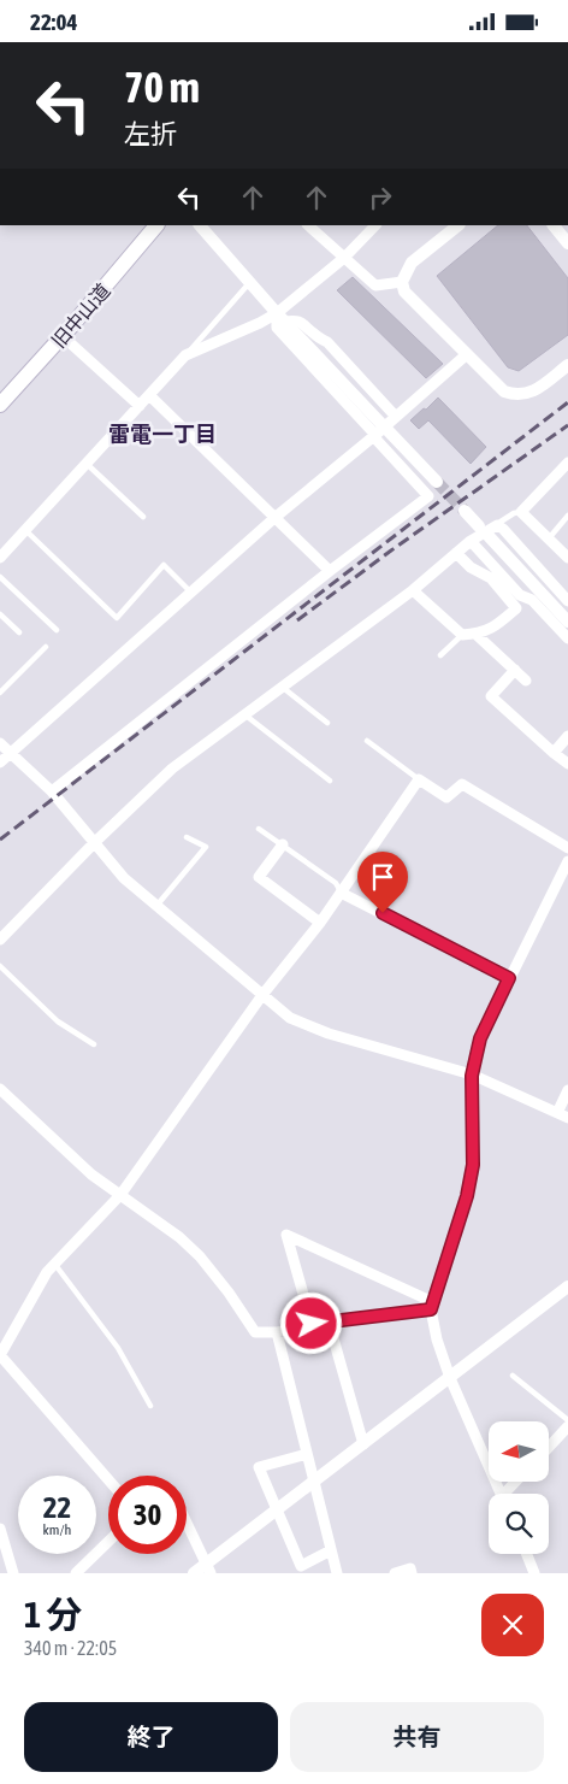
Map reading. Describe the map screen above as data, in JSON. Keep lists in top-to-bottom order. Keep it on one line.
{"streets":{"main road":["旧中山道"]},"districts":["雷電一丁目"],"north":"left","page":{"status":"22:04","turn":["70 m","左折"],"speed":"22 km/h","limit":"30","heading":["1 分","340 m · 22:05"],"buttons":["終了","共有"]}}
